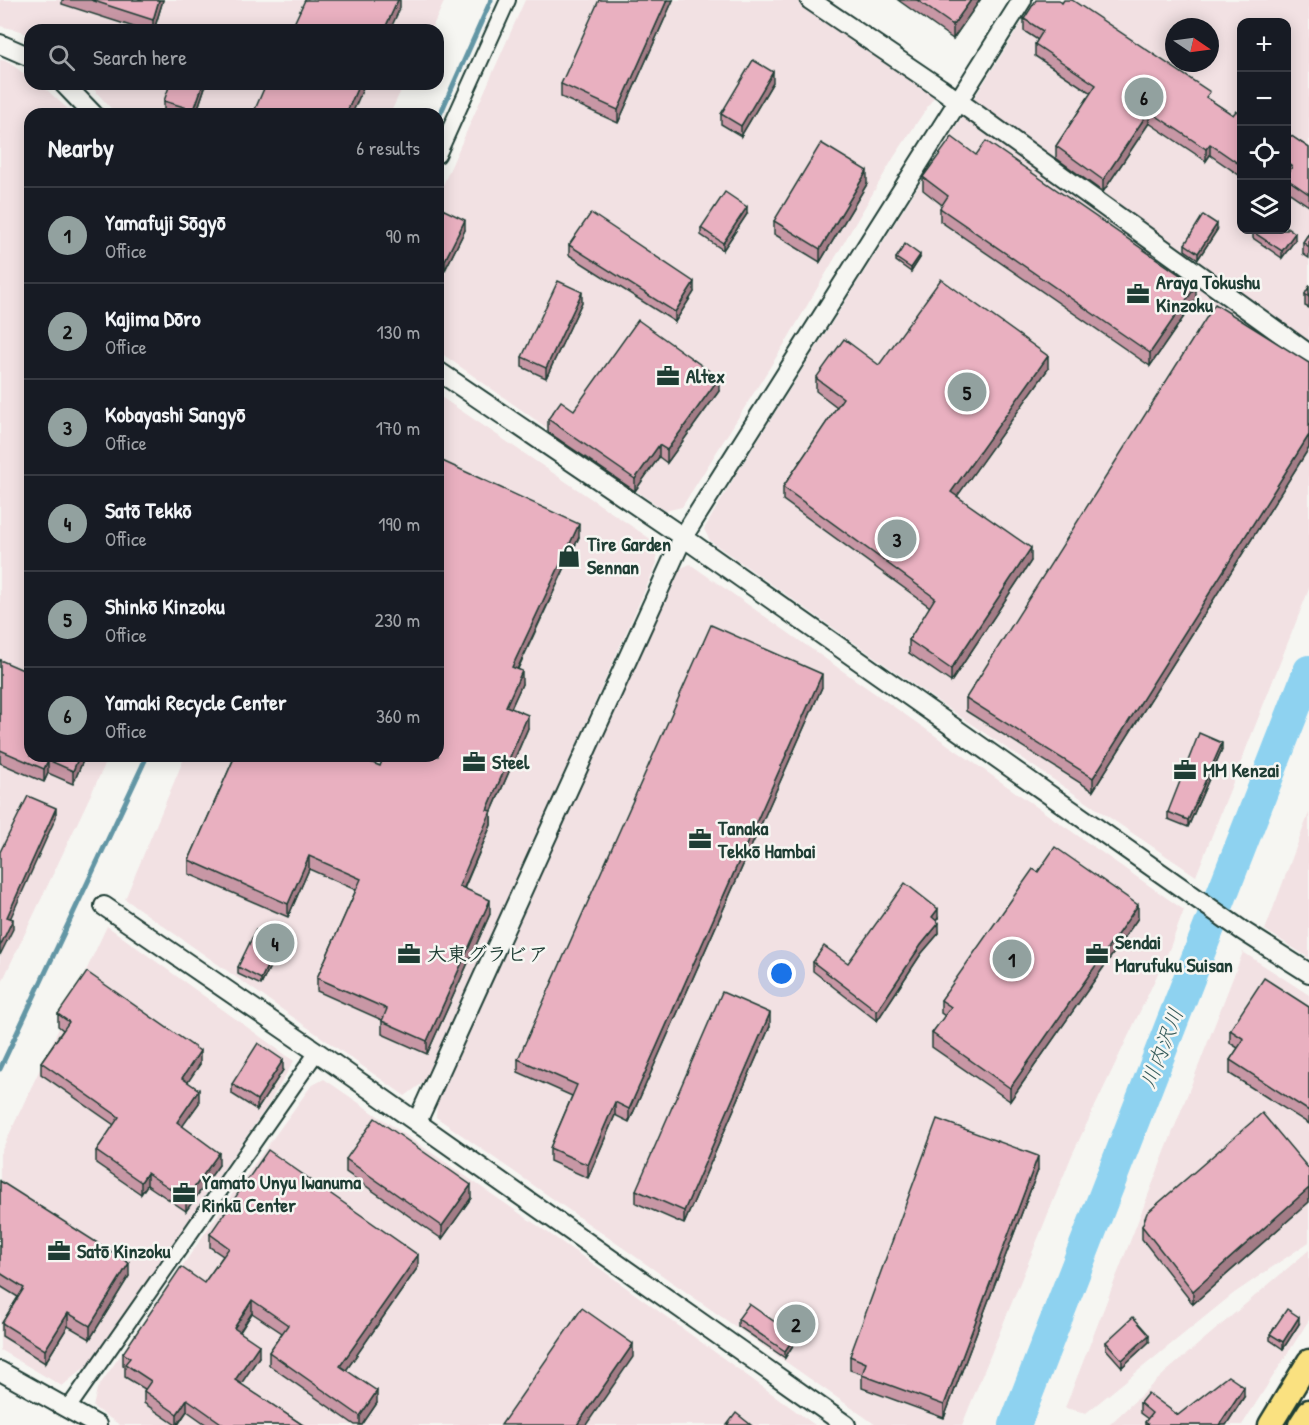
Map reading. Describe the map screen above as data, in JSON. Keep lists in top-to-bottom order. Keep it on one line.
{"water":["川内沢川"],"places":{"office":["Araya Tokushu Kinzoku","Altex","Steel","MM Kenzai","Tanaka Tekkō Hambai","大東グラビア","Sendai Marufuku Suisan","Yamato Unyu Iwanuma Rinkū Center","Satō Kinzoku"],"shop":["Tire Garden Sennan"]},"north":"right","page":{"map_buttons":["+","−"],"search":"Search here","pins":["6","5","3","4","1","2"],"heading":["Nearby","6 results"],"list":[{"mark":"1","name":"Yamafuji Sōgyō","note":"Office","value":"90 m"},{"mark":"2","name":"Kajima Dōro","note":"Office","value":"130 m"},{"mark":"3","name":"Kobayashi Sangyō","note":"Office","value":"170 m"},{"mark":"4","name":"Satō Tekkō","note":"Office","value":"190 m"},{"mark":"5","name":"Shinkō Kinzoku","note":"Office","value":"230 m"},{"mark":"6","name":"Yamaki Recycle Center","note":"Office","value":"360 m"}]}}
